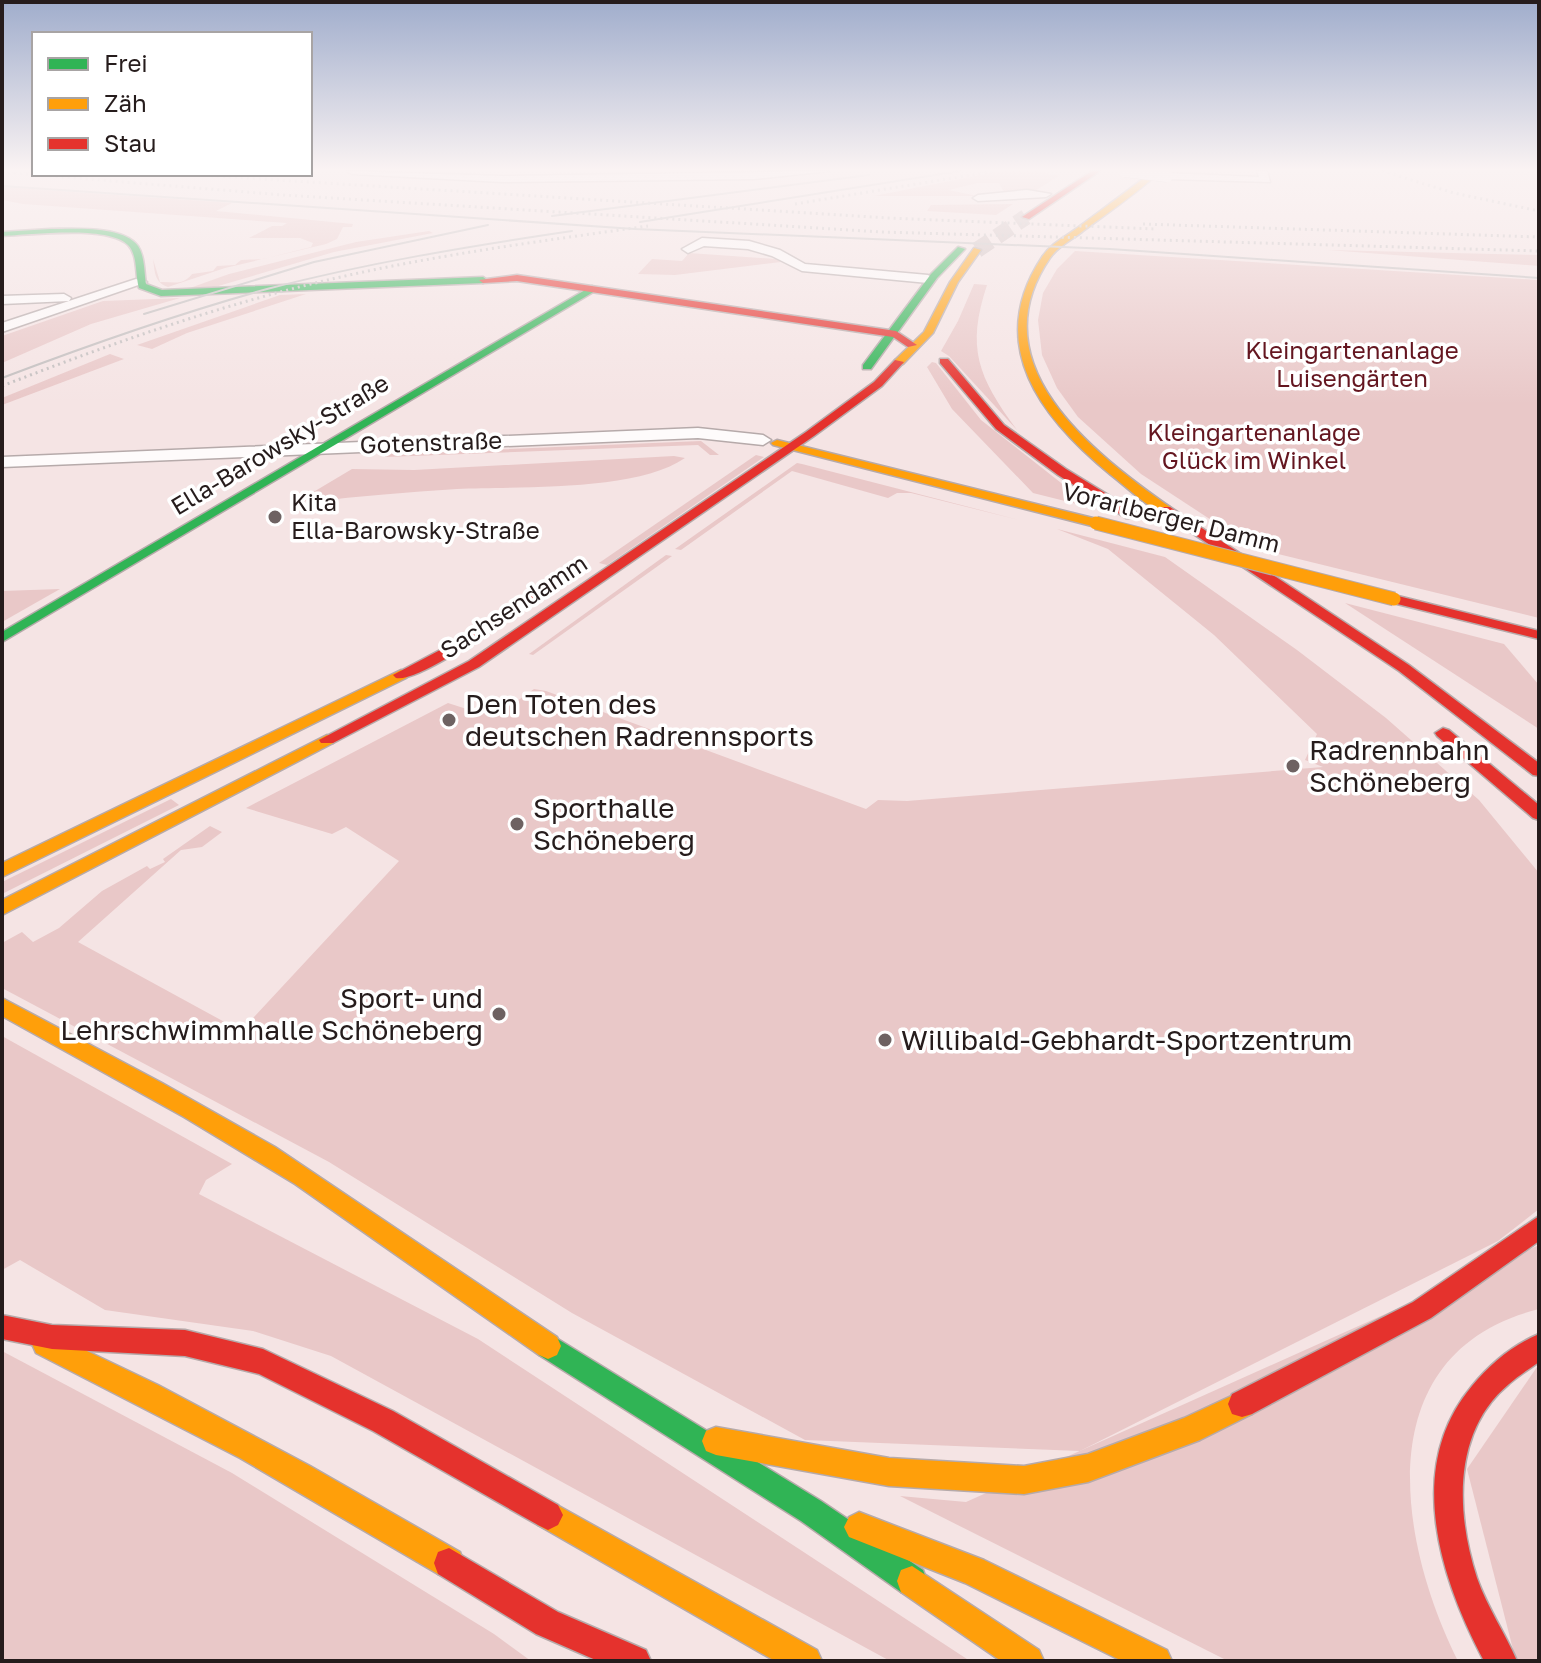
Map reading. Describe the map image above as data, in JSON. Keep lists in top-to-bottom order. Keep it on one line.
{"streets":{"main road":["Ella-Barowsky-Straße","Vorarlberger Damm","Sachsendamm"],"street":["Gotenstraße"]},"crossings":[["Gotenstraße","Ella-Barowsky-Straße"],["Gotenstraße","Vorarlberger Damm"],["Vorarlberger Damm","Sachsendamm"]],"parks":["Kleingartenanlage Luisengärten","Kleingartenanlage Glück im Winkel"],"places":["Kita Ella-Barowsky-Straße","Den Toten des deutschen Radrennsports","Radrennbahn Schöneberg","Sporthalle Schöneberg","Sport- und Lehrschwimmhalle Schöneberg","Willibald-Gebhardt-Sportzentrum"],"legend":["Frei","Zäh","Stau"]}
